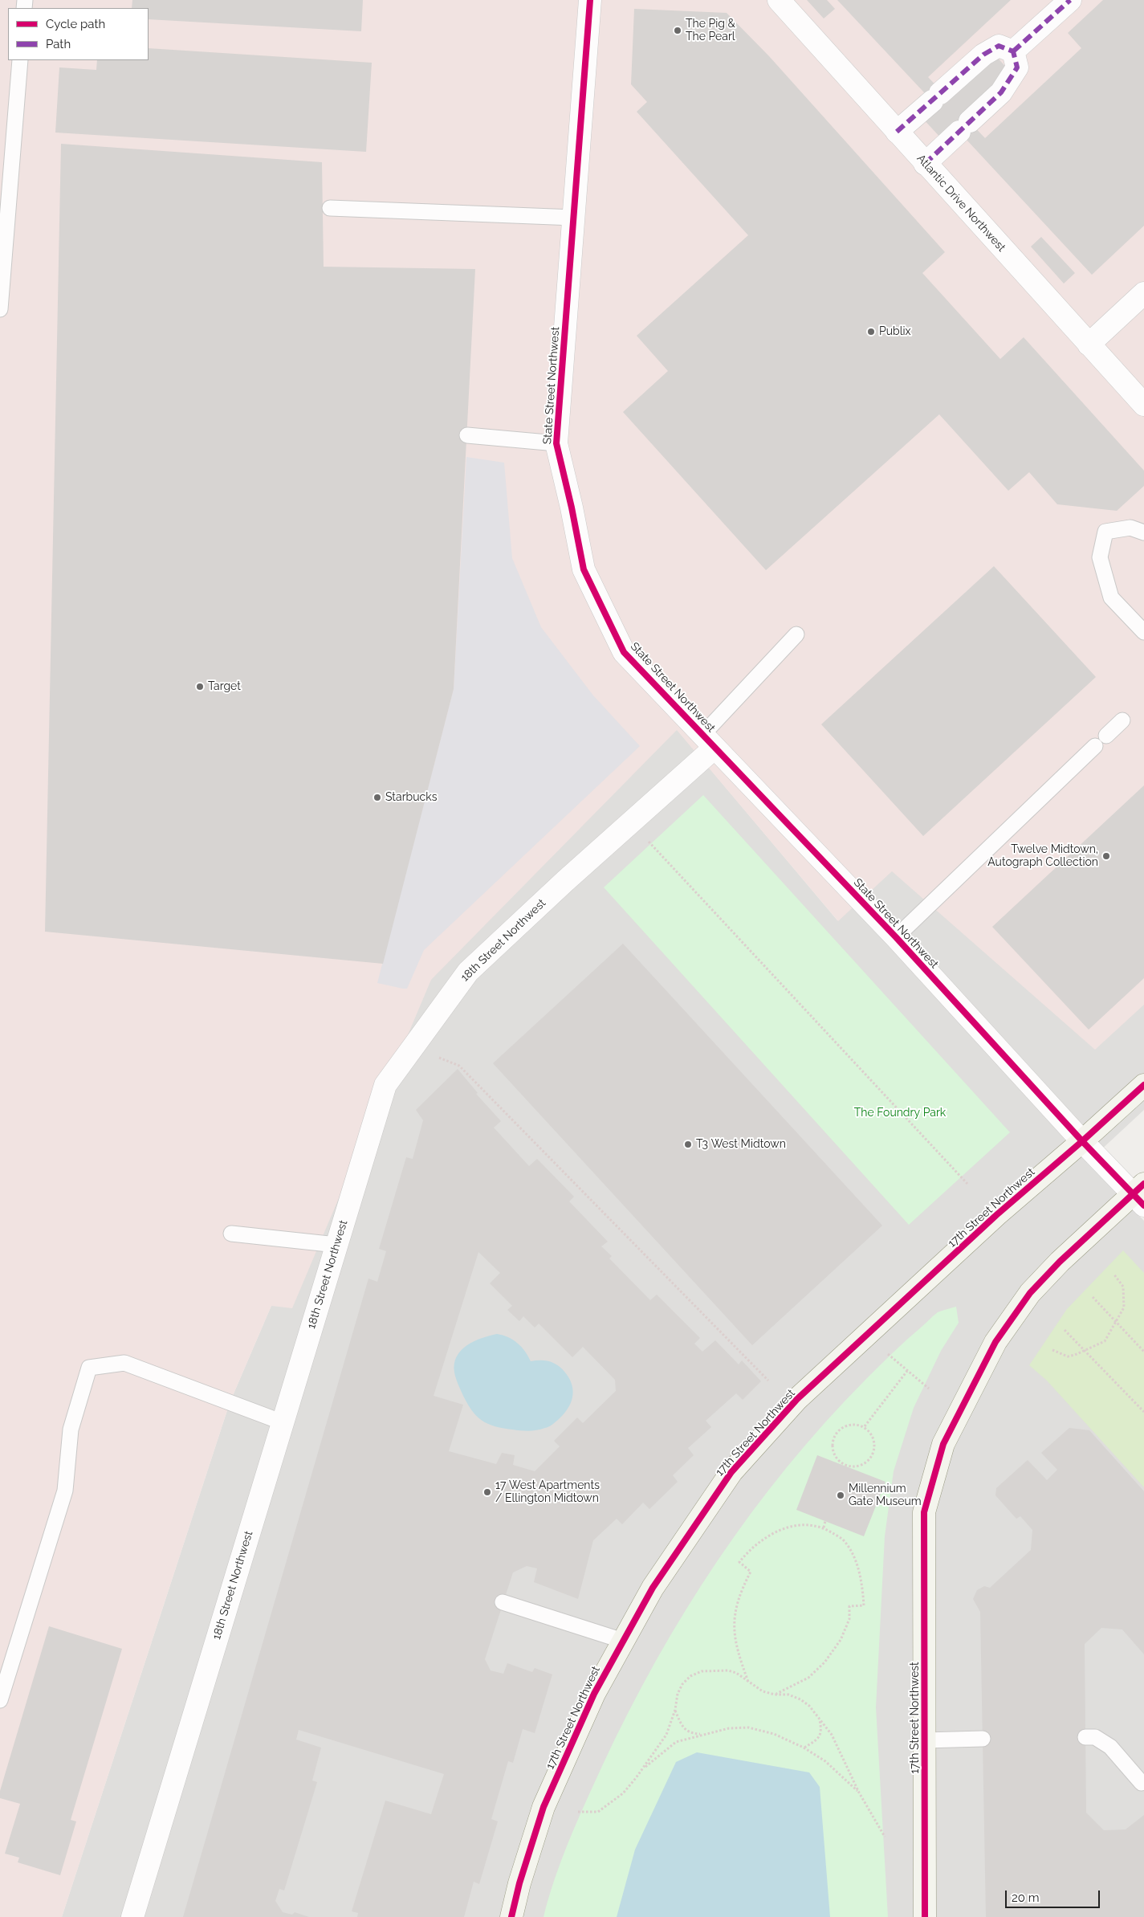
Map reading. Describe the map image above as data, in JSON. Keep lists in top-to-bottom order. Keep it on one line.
{"streets":{"main road":["17th Street Northwest"],"street":["Atlantic Drive Northwest","State Street Northwest","18th Street Northwest"]},"crossings":[["State Street Northwest","18th Street Northwest"],["State Street Northwest","17th Street Northwest"]],"parks":["The Foundry Park"],"places":["The Pig & The Pearl","Publix","Target","Starbucks","Twelve Midtown, Autograph Collection","T3 West Midtown","17 West Apartments / Ellington Midtown","Millennium Gate Museum"],"legend":["Cycle path","Path"],"scale_bar":"20 m"}
